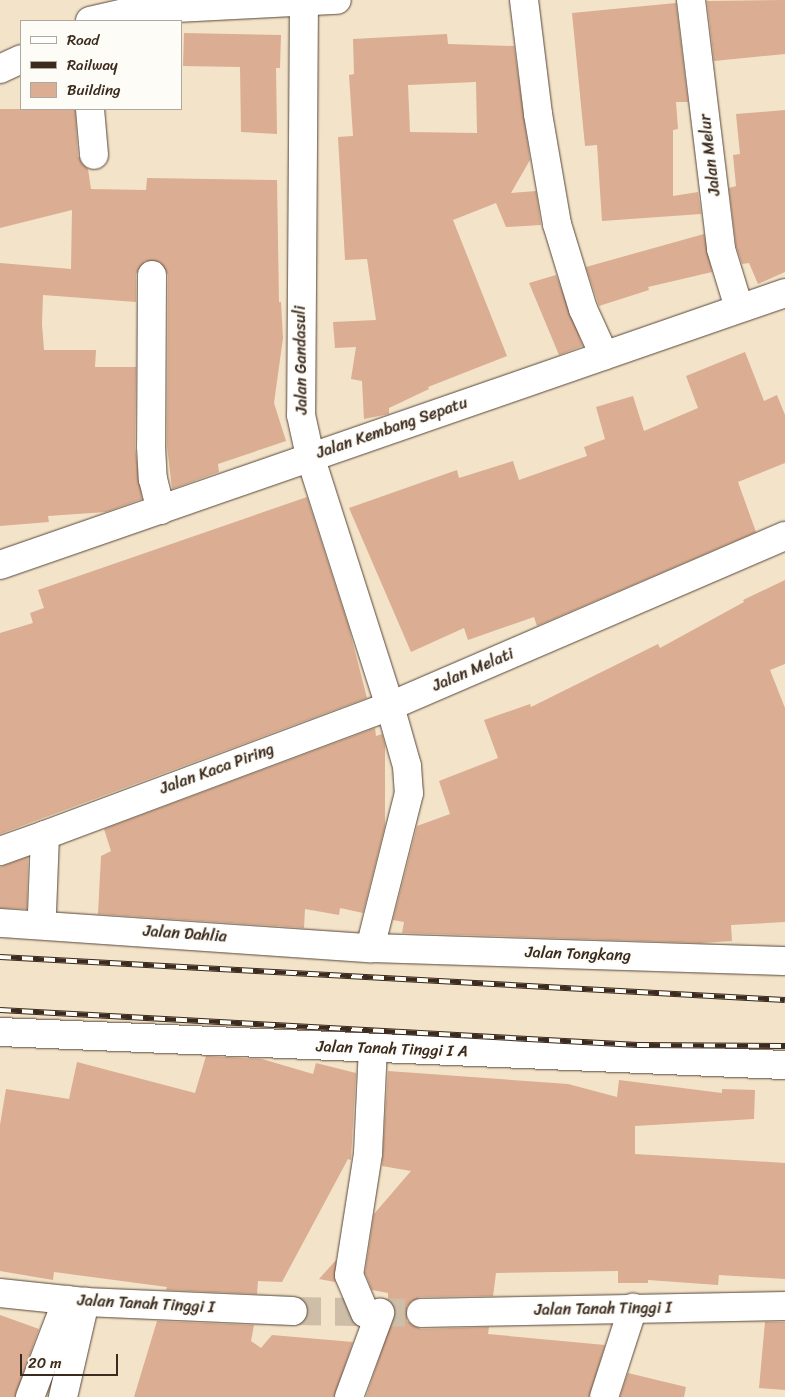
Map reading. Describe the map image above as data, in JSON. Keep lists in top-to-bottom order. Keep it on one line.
{"streets":{"street":["Jalan Melur","Jalan Gandasuli","Jalan Kembang Sepatu","Jalan Melati","Jalan Kaca Piring","Jalan Dahlia","Jalan Tongkang","Jalan Tanah Tinggi I A","Jalan Tanah Tinggi I"]},"crossings":[["Jalan Melur","Jalan Kembang Sepatu"],["Jalan Gandasuli","Jalan Kembang Sepatu"],["Jalan Gandasuli","Jalan Melati"],["Jalan Gandasuli","Jalan Kaca Piring"],["Jalan Melati","Jalan Kaca Piring"],["Jalan Dahlia","Jalan Tongkang"]],"legend":["Road","Railway","Building"],"scale_bar":"20 m"}
